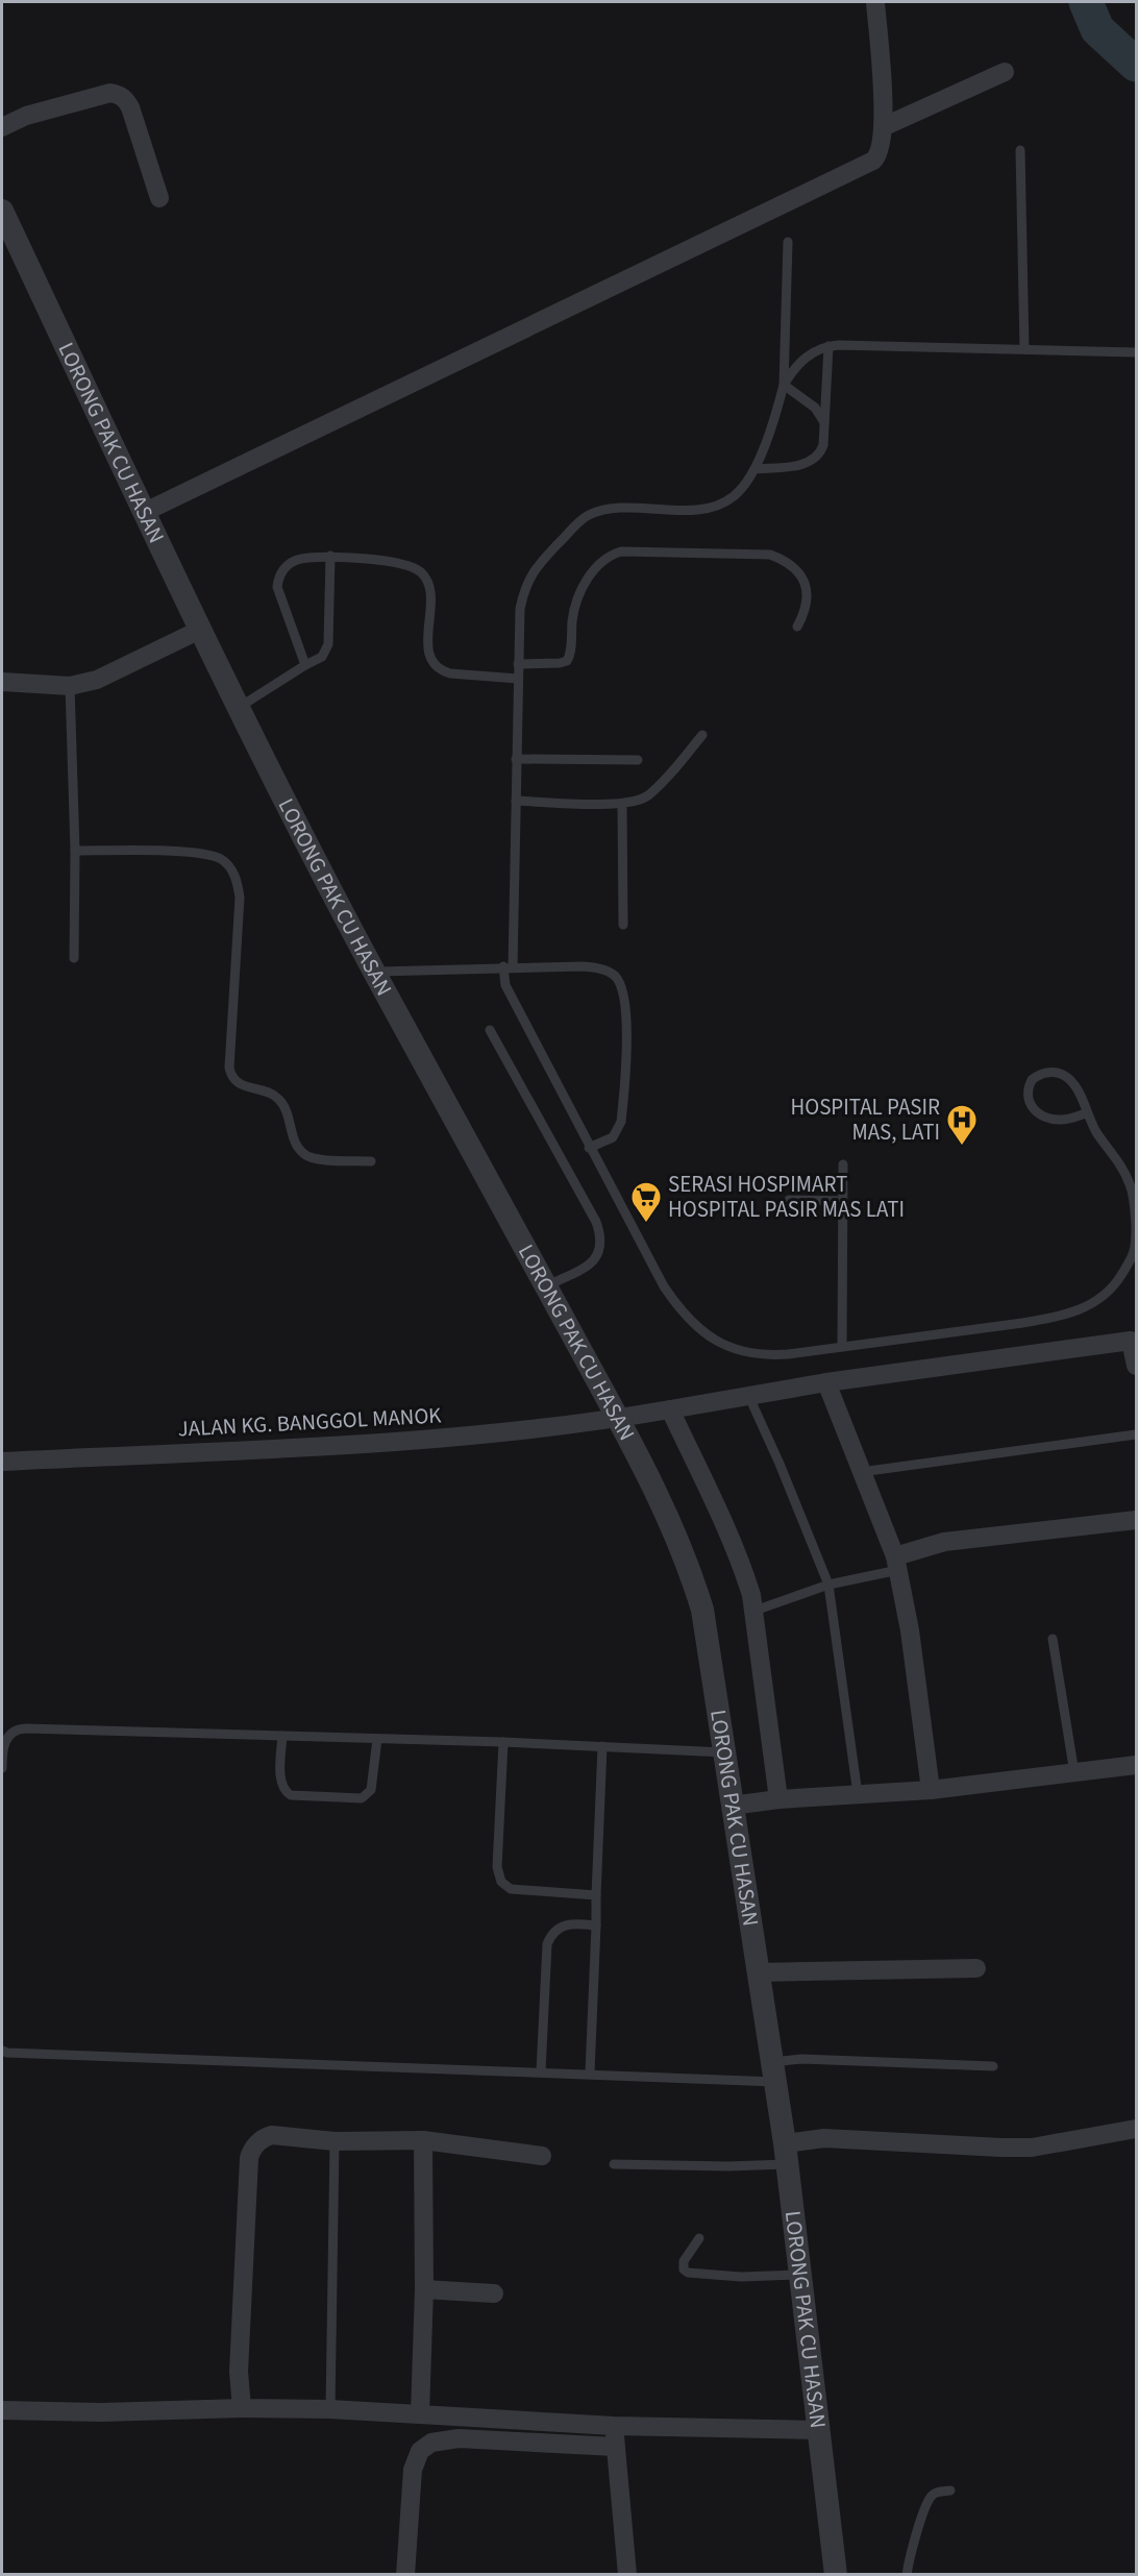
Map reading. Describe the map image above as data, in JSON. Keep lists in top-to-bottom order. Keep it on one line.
{"streets":{"street":["LORONG PAK CU HASAN","JALAN KG. BANGGOL MANOK"]},"crossings":[["LORONG PAK CU HASAN","JALAN KG. BANGGOL MANOK"]],"places":{"hospital":["HOSPITAL PASIR MAS, LATI"],"supermarket":["SERASI HOSPIMART HOSPITAL PASIR MAS LATI"]}}
